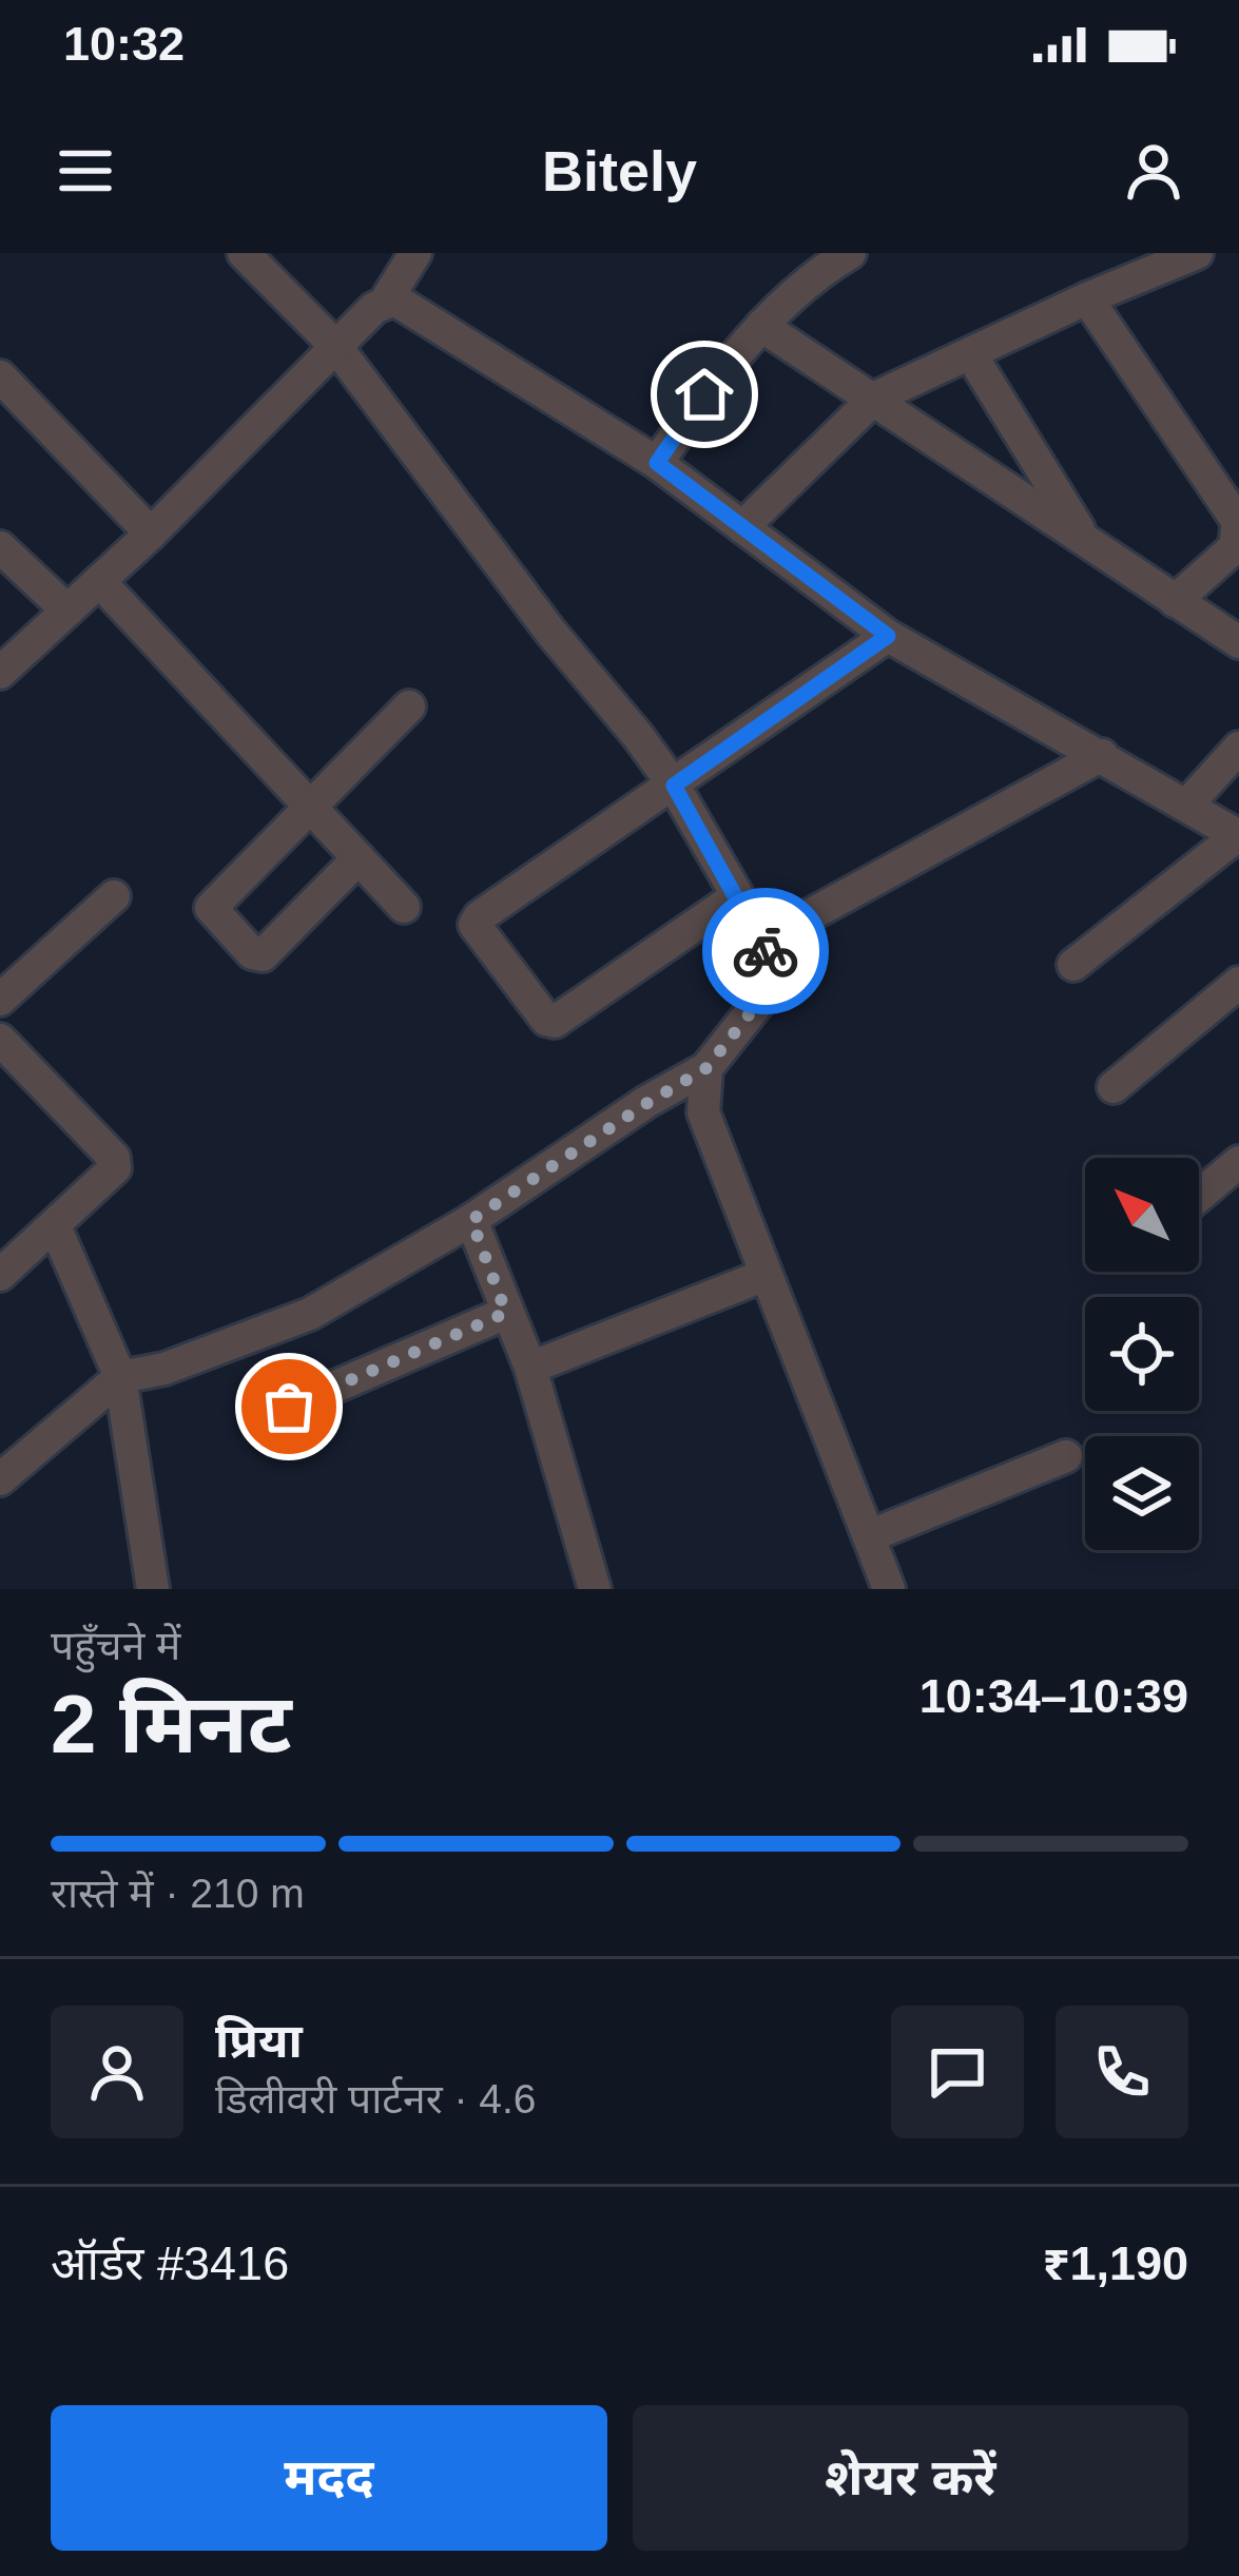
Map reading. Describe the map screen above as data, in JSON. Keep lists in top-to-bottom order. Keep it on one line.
{"north":"top left","page":{"status":"10:32","header":"Bitely","heading":["2 मिनट","पहुँचने में","10:34–10:39"],"panel":["प्रिया","डिलीवरी पार्टनर · 4.6","ऑर्डर #3416","₹1,190"],"bar":"रास्ते में · 210 m","buttons":["मदद","शेयर करें"]}}
